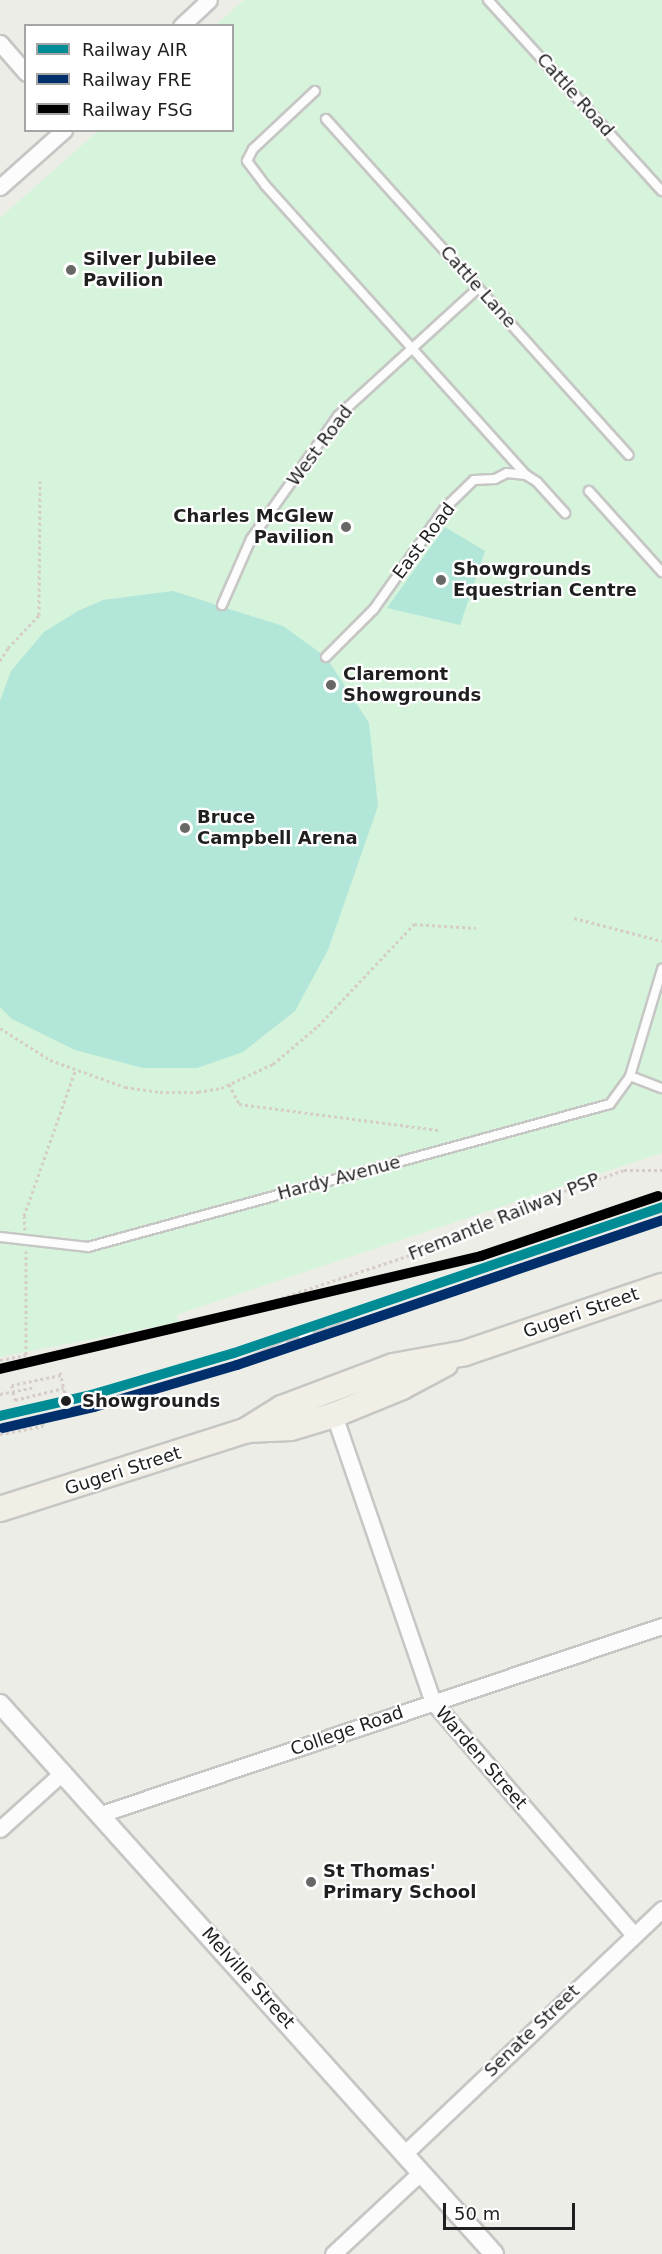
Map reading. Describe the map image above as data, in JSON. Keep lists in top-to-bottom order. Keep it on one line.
{"streets":{"main road":["Gugeri Street"],"street":["College Road","Warden Street","Melville Street","Senate Street"],"lane":["Cattle Road","Cattle Lane","West Road","East Road","Hardy Avenue"],"path":["Fremantle Railway PSP"]},"crossings":[["Cattle Lane","West Road"],["Gugeri Street","Warden Street"],["College Road","Warden Street"],["College Road","Melville Street"],["Warden Street","Senate Street"],["Melville Street","Senate Street"]],"places":["Silver Jubilee Pavilion","Charles McGlew Pavilion","Showgrounds Equestrian Centre","Claremont Showgrounds","Bruce Campbell Arena","Showgrounds","St Thomas' Primary School"],"lines":["rail line FSG","rail line AIR","rail line FRE"],"legend":["Railway AIR","Railway FRE","Railway FSG"],"scale_bar":"50 m"}
